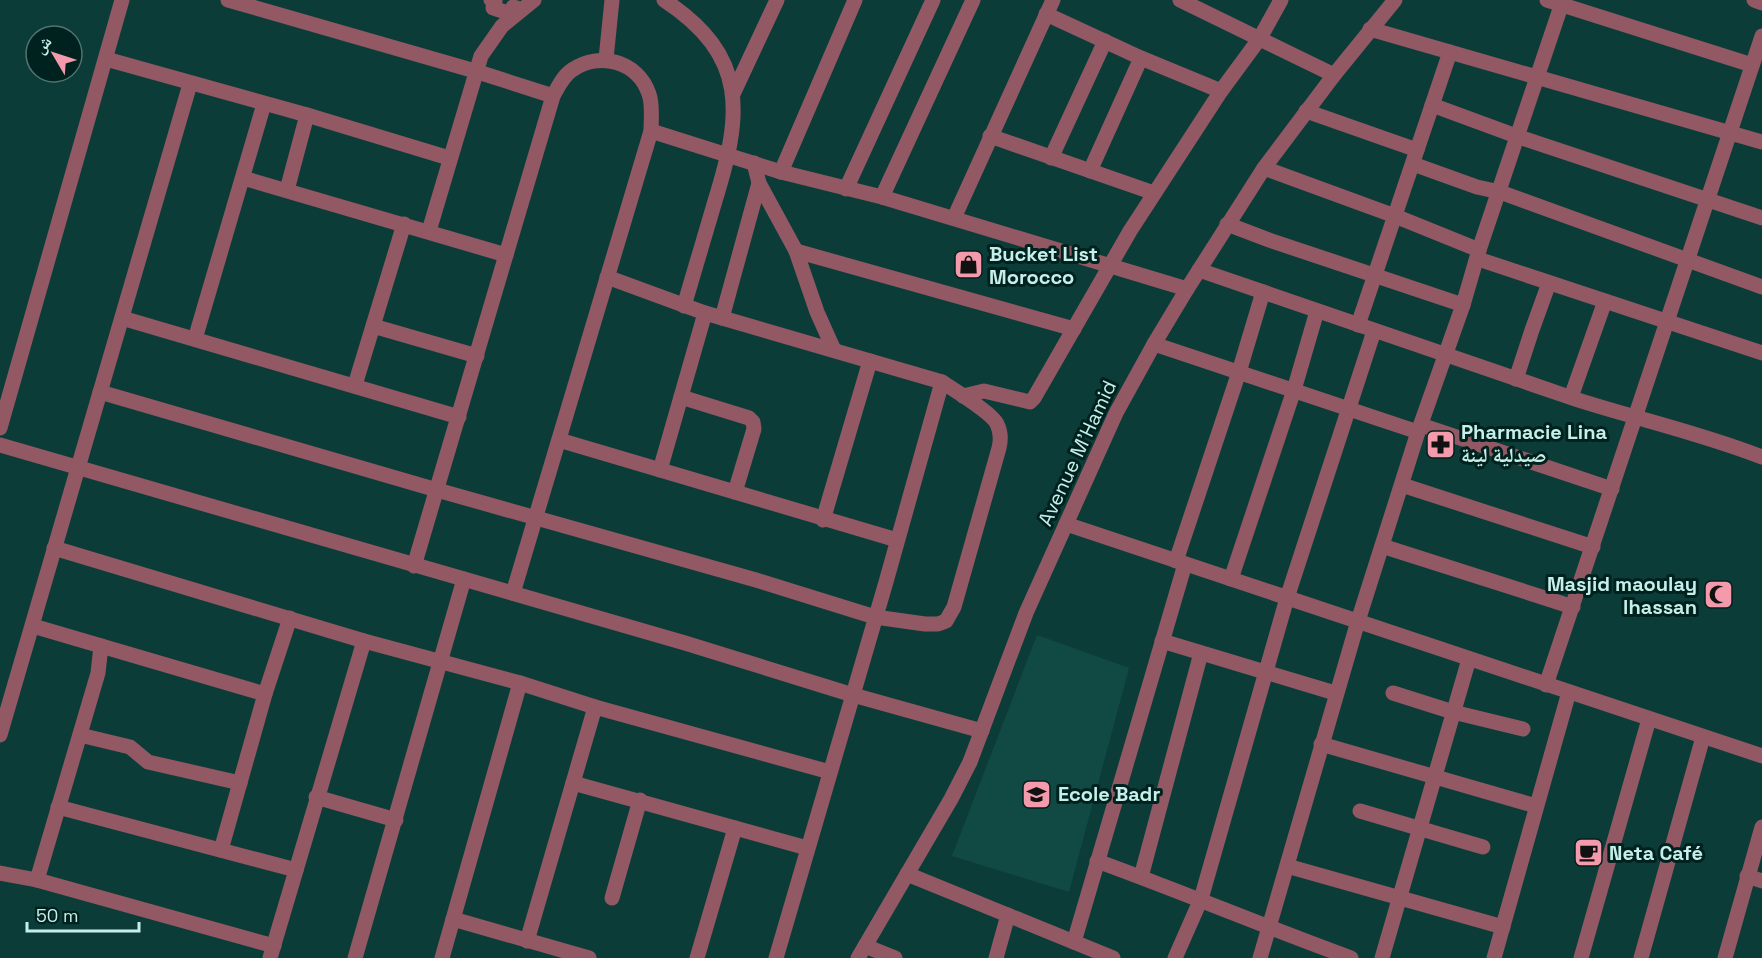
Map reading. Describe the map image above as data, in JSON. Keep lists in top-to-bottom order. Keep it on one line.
{"streets":{"street":["Avenue M'Hamid"]},"places":{"shop":["Bucket List Morocco"],"pharmacy":["Pharmacie Lina صيدلية لينة"],"mosque":["Masjid maoulay lhassan"],"school or university":["Ecole Badr"],"cafe":["Neta Café"]},"scale_bar":"50 m","north":"top left"}
